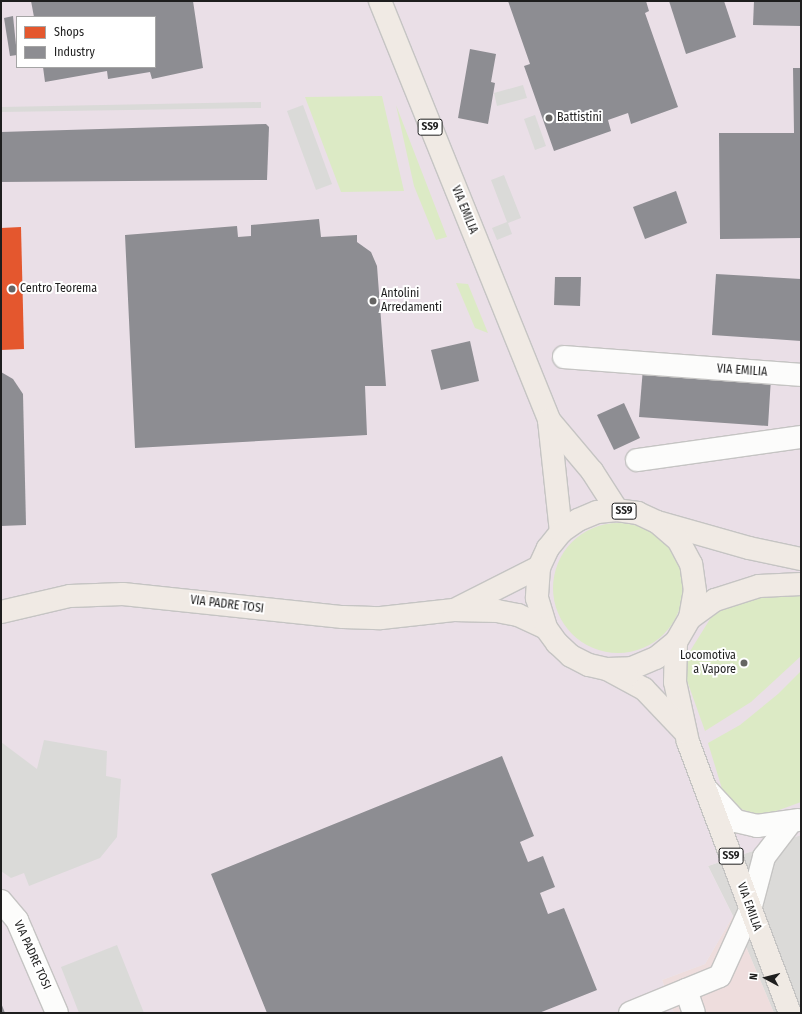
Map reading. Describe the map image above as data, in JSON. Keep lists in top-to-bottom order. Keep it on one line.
{"streets":{"main road":["SS9","VIA EMILIA","VIA PADRE TOSI"]},"crossings":[["VIA EMILIA","VIA PADRE TOSI"]],"places":["Battistini","Centro Teorema","Antolini Arredamenti","Locomotiva a Vapore"],"legend":["Shops","Industry"],"north":"left"}
